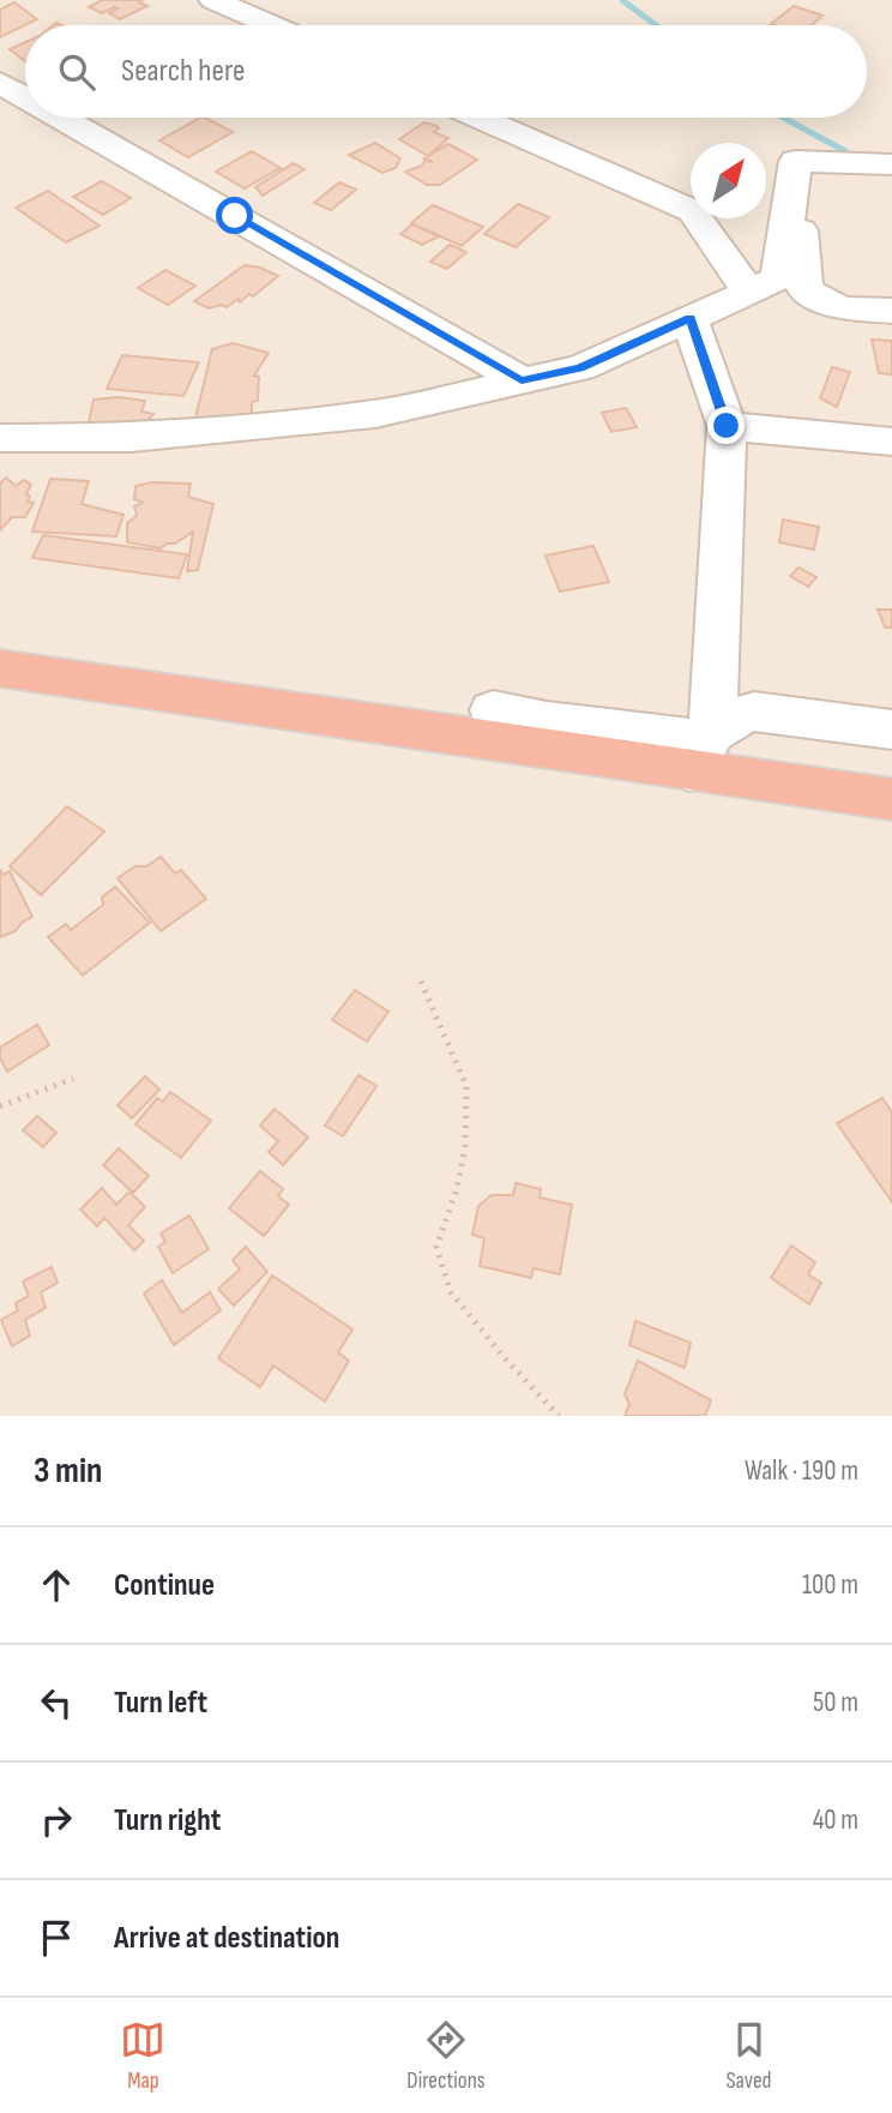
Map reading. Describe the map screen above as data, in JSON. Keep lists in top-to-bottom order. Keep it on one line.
{"north":"top right","page":{"search":"Search here","heading":["3 min","Walk · 190 m"],"list":[["Continue","100 m"],["Turn left","50 m"],["Turn right","40 m"],"Arrive at destination"],"nav":["Map","Directions","Saved"]}}
